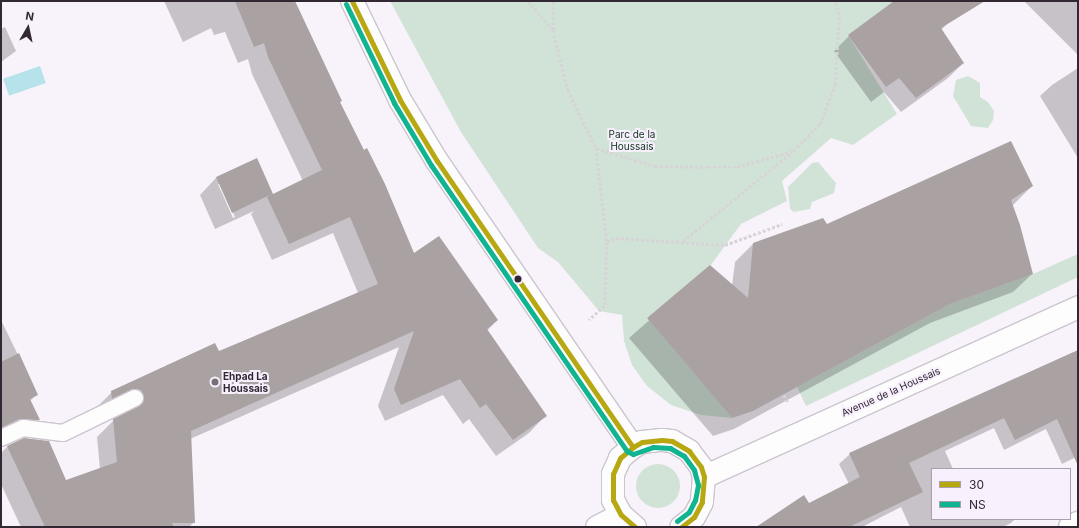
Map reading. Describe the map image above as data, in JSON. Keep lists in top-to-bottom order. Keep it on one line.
{"streets":{"street":["Avenue de la Houssais"]},"parks":["Parc de la Houssais"],"places":["Ehpad La Houssais"],"lines":["transit line 30","transit line NS"],"legend":["30","NS"],"north":"top"}
